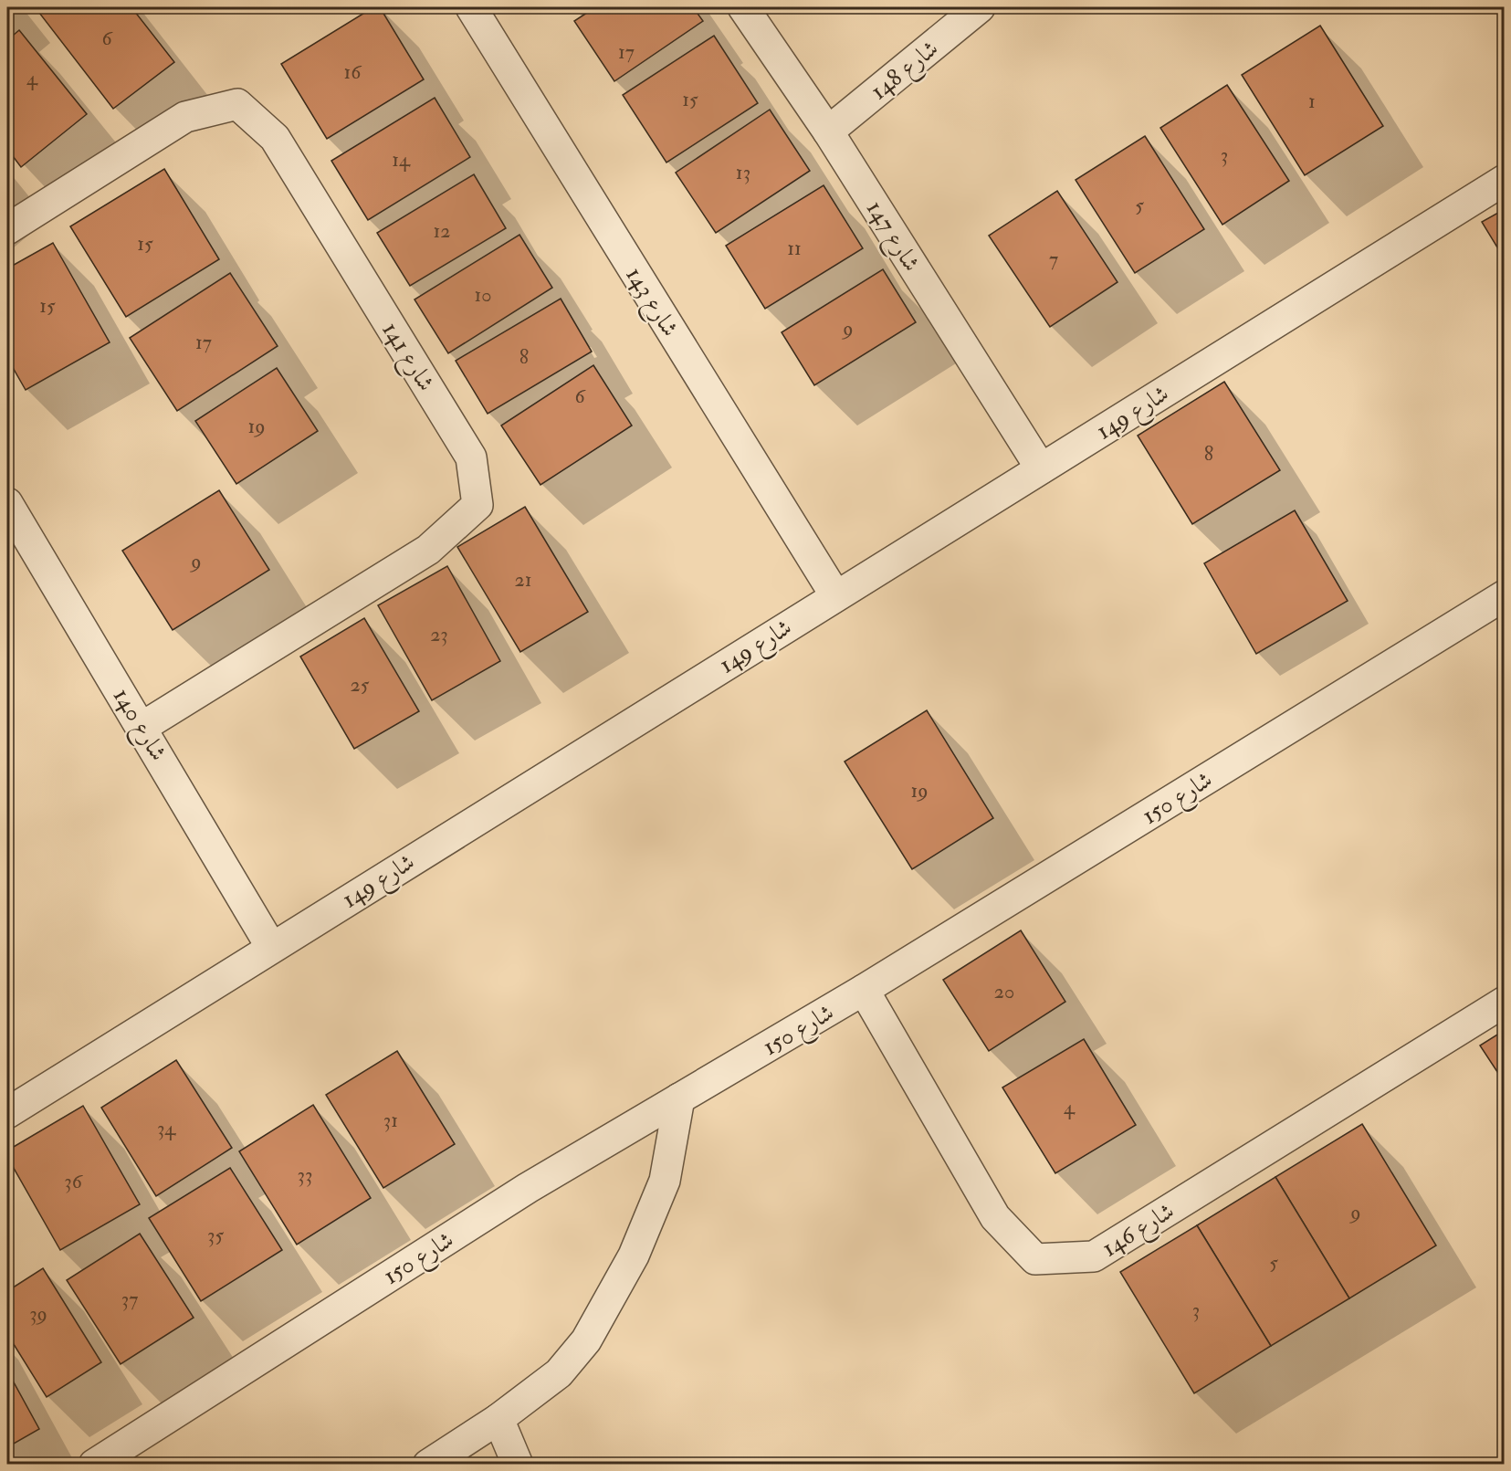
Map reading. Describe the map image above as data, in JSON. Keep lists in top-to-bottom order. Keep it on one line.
{"streets":{"street":["شارع 148","شارع 147","شارع 143","شارع 141","شارع 149","شارع 140","شارع 150","شارع 146"]},"crossings":[["شارع 148","شارع 147"],["شارع 147","شارع 149"],["شارع 143","شارع 149"],["شارع 141","شارع 140"],["شارع 149","شارع 140"],["شارع 150","شارع 146"]],"house_numbers":["6","17","16","4","15","1","3","14","13","5","12","15","11","7","10","15","9","17","8","6","19","8","9","21","23","25","19","20","4","31","34","33","36","9","35","5","37","3","39"]}
